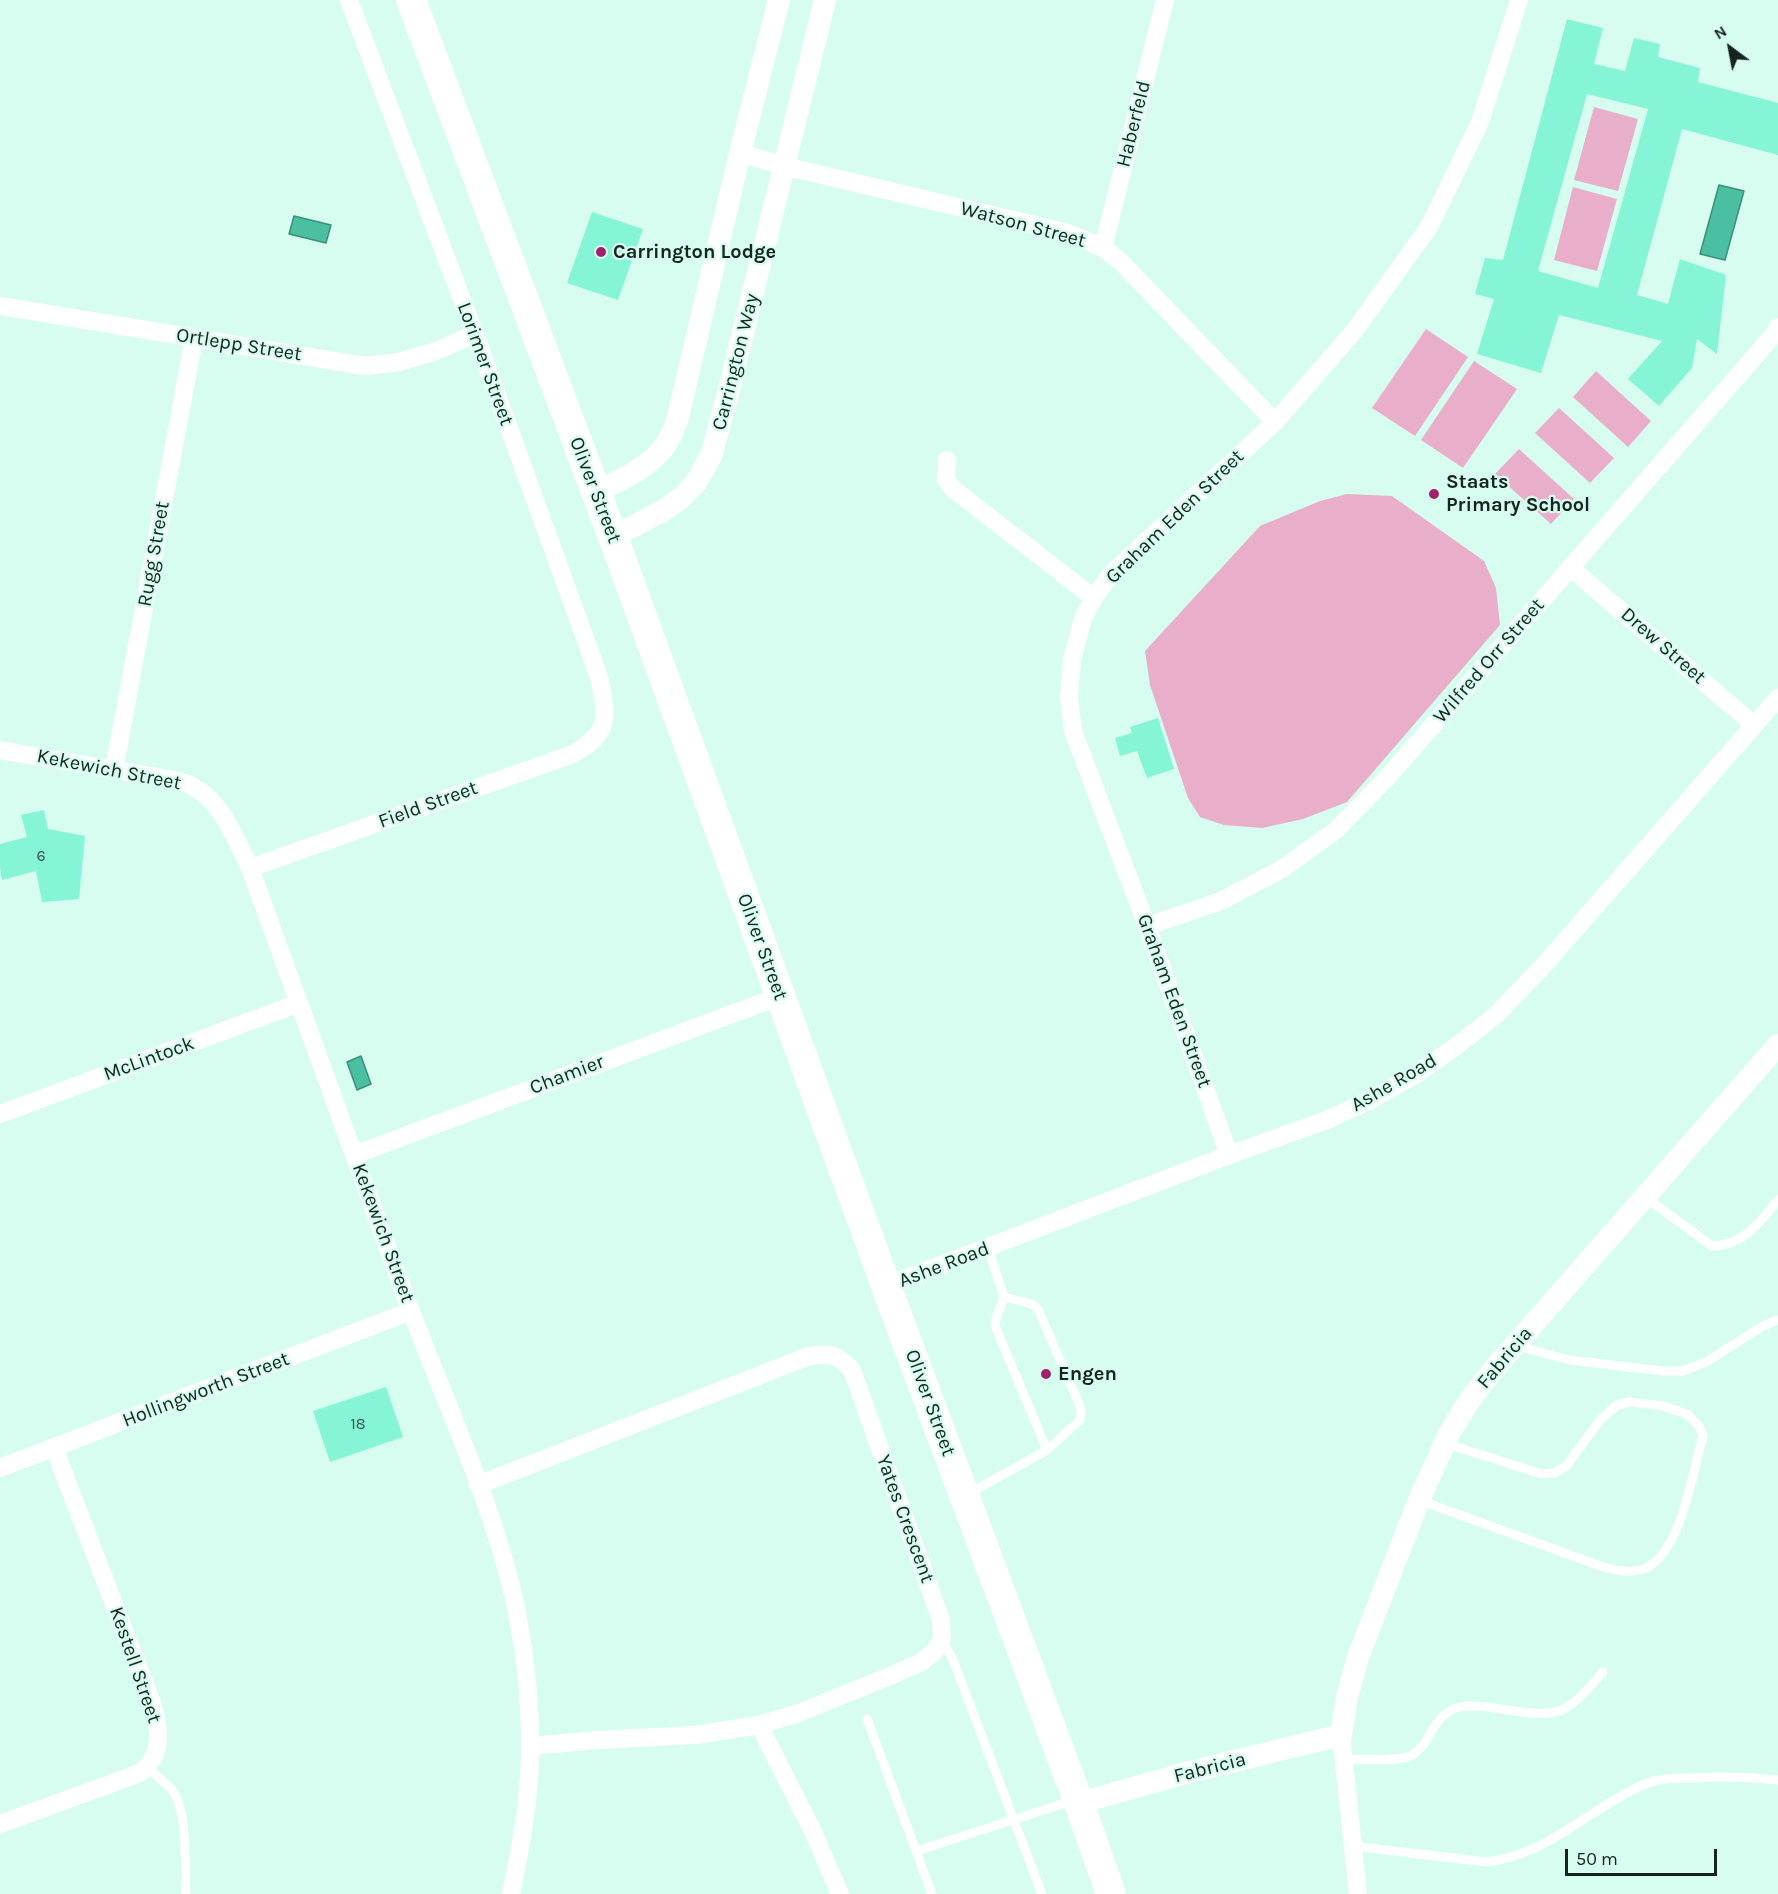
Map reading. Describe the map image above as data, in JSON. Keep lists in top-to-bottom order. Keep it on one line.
{"streets":{"highway":["Oliver Street"],"street":["Haberfeld","Watson Street","Ortlepp Street","Carrington Way","Lorimer Street","Graham Eden Street","Rugg Street","Drew Street","Wilfred Orr Street","Kekewich Street","Field Street","McLintock","Chamier","Ashe Road","Fabricia","Hollingworth Street","Yates Crescent","Kestell Street"]},"crossings":[["Haberfeld","Watson Street"],["Watson Street","Carrington Way"],["Watson Street","Graham Eden Street"],["Ortlepp Street","Lorimer Street"],["Ortlepp Street","Rugg Street"],["Carrington Way","Oliver Street"],["Lorimer Street","Field Street"],["Oliver Street","Chamier"],["Oliver Street","Ashe Road"],["Oliver Street","Fabricia"],["Graham Eden Street","Wilfred Orr Street"],["Graham Eden Street","Ashe Road"],["Rugg Street","Kekewich Street"],["Drew Street","Wilfred Orr Street"],["Drew Street","Ashe Road"],["Kekewich Street","Field Street"],["Kekewich Street","McLintock"],["Kekewich Street","Chamier"],["Kekewich Street","Hollingworth Street"],["Kekewich Street","Yates Crescent"],["Hollingworth Street","Kestell Street"]],"places":["Carrington Lodge","Staats Primary School","Engen"],"house_numbers":["6","18"],"scale_bar":"50 m","north":"top left"}
